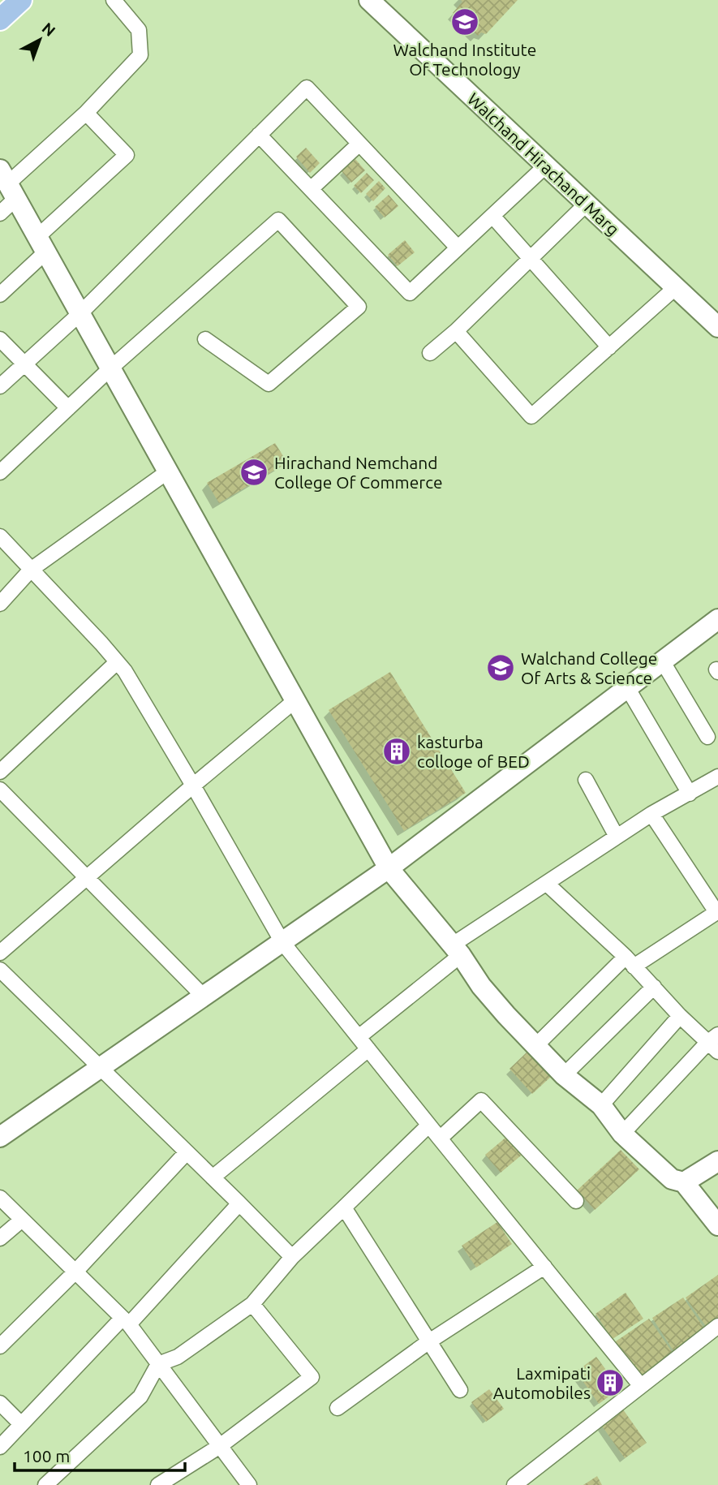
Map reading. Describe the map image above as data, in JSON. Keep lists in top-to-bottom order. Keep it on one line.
{"streets":{"street":["Walchand Hirachand Marg"]},"places":{"school or university":["Walchand Institute Of Technology","Hirachand Nemchand College Of Commerce","Walchand College Of Arts & Science"],"building":["kasturba colloge of BED","Laxmipati Automobiles"]},"scale_bar":"100 m","north":"top right"}
